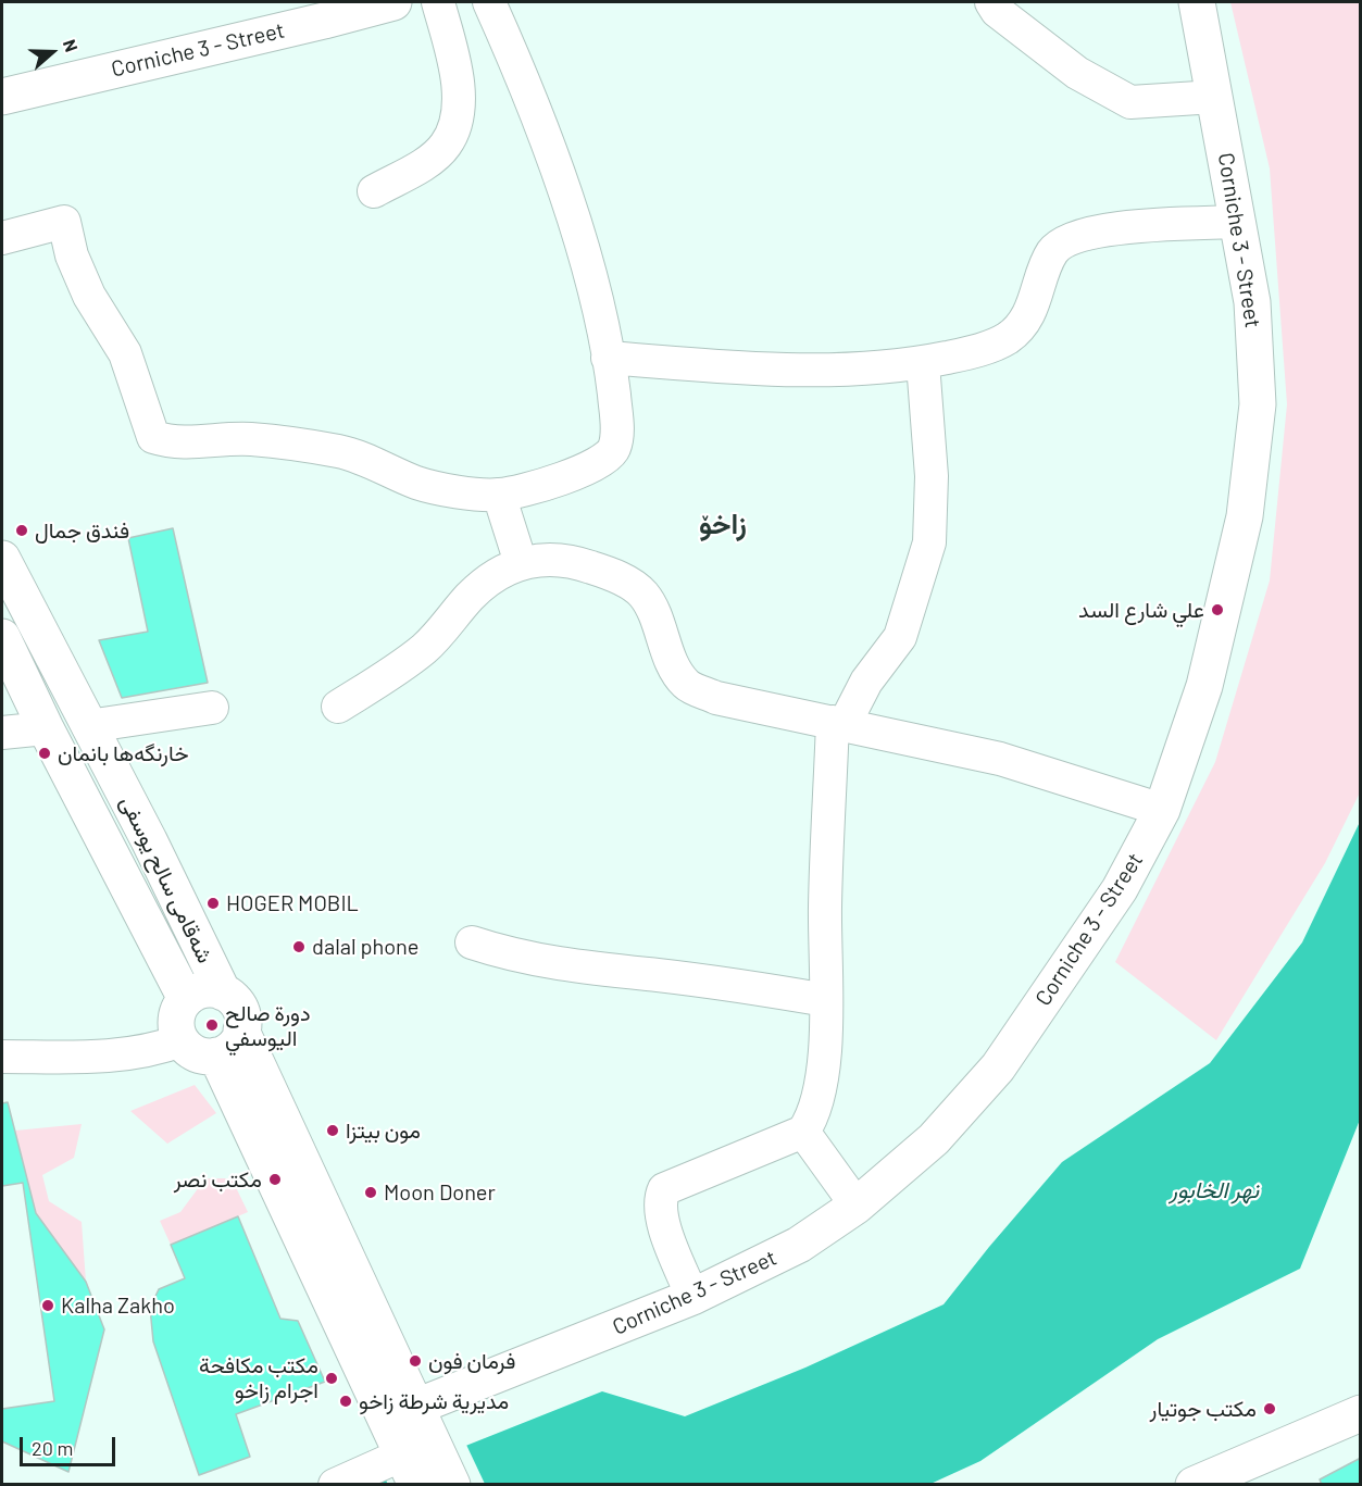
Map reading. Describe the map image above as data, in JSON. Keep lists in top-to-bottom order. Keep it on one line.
{"streets":{"street":["Corniche 3 - Street","شەقامی سالح یوسفی"]},"districts":["زاخۆ"],"water":["نهر الخابور"],"places":["فندق جمال","علي شارع السد","خارنگەها بانمان","HOGER MOBIL","dalal phone","دورة صالح اليوسفي","مون بيتزا","مكتب نصر","Moon Doner","Kalha Zakho","فرمان فون","مكتب مكافحة اجرام زاخو","مديرية شرطة زاخو","مکتب جوتیار"],"scale_bar":"20 m","north":"right"}
